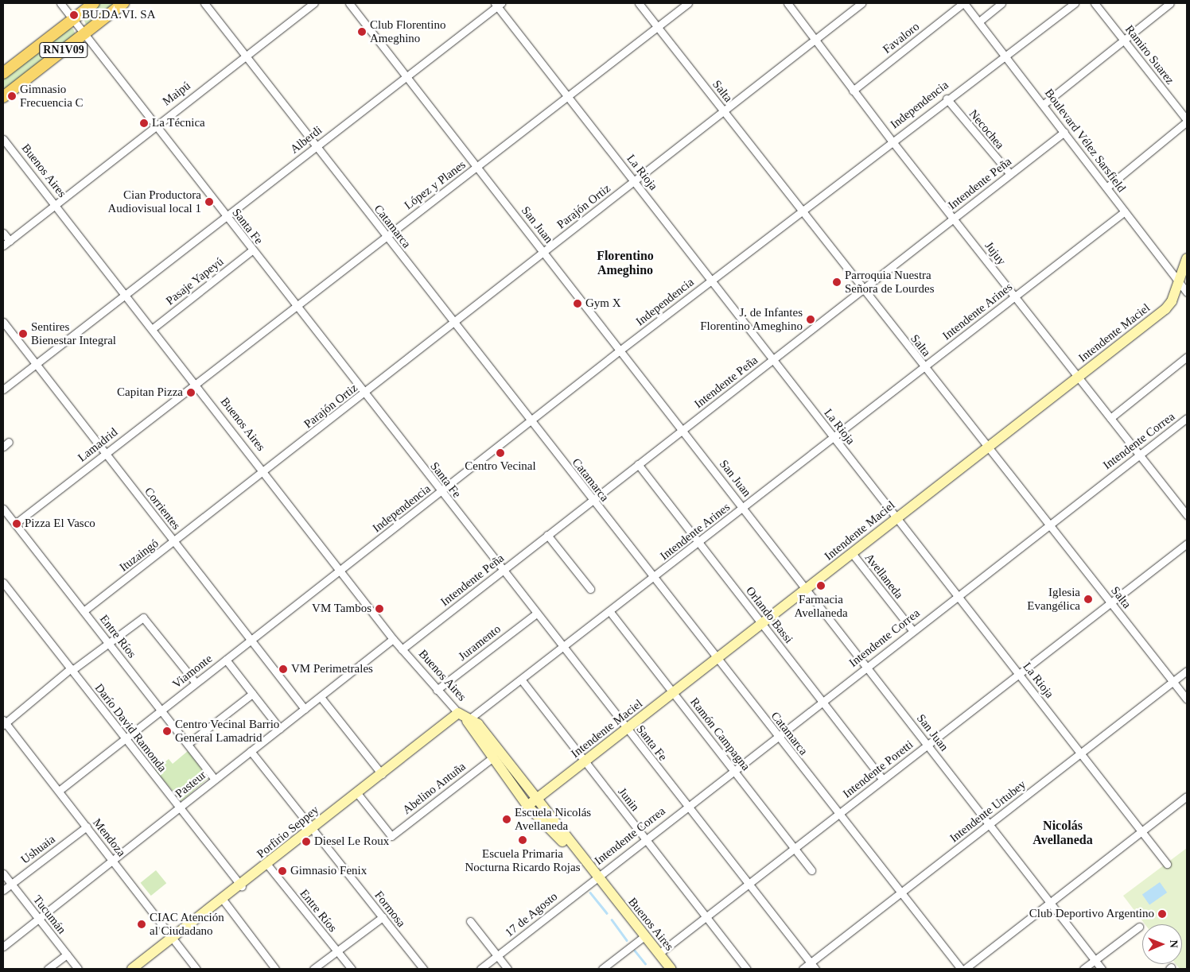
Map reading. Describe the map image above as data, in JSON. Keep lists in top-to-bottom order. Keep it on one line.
{"streets":{"main road":["RN1V09","Buenos Aires","Intendente Maciel","Porfirio Seppey"],"street":["Favaloro","Ramiro Suarez","Salta","Maipú","Independencia","Necochea","Alberdi","Boulevard Vélez Sarsfield","La Rioja","Intendente Peña","López y Planes","Parajón Ortiz","San Juan","Santa Fe","Catamarca","Jujuy","Pasaje Yapeyú","Intendente Arines","Intendente Correa","Lamadrid","Corrientes","Ituzaingó","Avellaneda","Orlando Bassi","Entre Ríos","Juramento","Viamonte","Darío David Ramonda","Ramón Campagna","Intendente Poretti","Pasteur","Abelino Antuña","Junin","Intendente Urtubey","Mendoza","Ushuaia","Formosa","Tucumán","17 de Agosto"]},"crossings":[["Favaloro","Boulevard Vélez Sarsfield"],["Favaloro","Jujuy"],["RN1V09","Santa Fe"],["Salta","Independencia"],["Salta","Intendente Peña"],["Salta","López y Planes"],["Salta","Parajón Ortiz"],["Salta","Intendente Arines"],["Salta","Intendente Maciel"],["Salta","Intendente Correa"],["Salta","Intendente Poretti"],["Salta","Intendente Urtubey"],["Maipú","Buenos Aires"],["Maipú","Santa Fe"],["Maipú","Catamarca"],["Independencia","Necochea"],["Independencia","Boulevard Vélez Sarsfield"],["Independencia","Buenos Aires"],["Independencia","La Rioja"],["Independencia","San Juan"],["Independencia","Santa Fe"],["Independencia","Catamarca"],["Independencia","Jujuy"],["Independencia","Viamonte"],["Necochea","Intendente Peña"],["Alberdi","Buenos Aires"],["Alberdi","La Rioja"],["Alberdi","San Juan"],["Alberdi","Santa Fe"],["Alberdi","Catamarca"],["Alberdi","Corrientes"],["Boulevard Vélez Sarsfield","Intendente Peña"],["Boulevard Vélez Sarsfield","Intendente Arines"],["Boulevard Vélez Sarsfield","Intendente Maciel"],["Buenos Aires","Intendente Peña"],["Buenos Aires","López y Planes"],["Buenos Aires","Parajón Ortiz"],["Buenos Aires","Pasaje Yapeyú"],["Buenos Aires","Intendente Arines"],["Buenos Aires","Intendente Maciel"],["Buenos Aires","Intendente Correa"],["Buenos Aires","Lamadrid"],["Buenos Aires","Ituzaingó"],["Buenos Aires","Juramento"],["Buenos Aires","Viamonte"],["Buenos Aires","Intendente Poretti"],["Buenos Aires","Pasteur"],["Buenos Aires","Abelino Antuña"],["Buenos Aires","Porfirio Seppey"],["Buenos Aires","17 de Agosto"],["La Rioja","Intendente Peña"],["La Rioja","López y Planes"],["La Rioja","Parajón Ortiz"],["La Rioja","Intendente Arines"],["La Rioja","Intendente Maciel"],["La Rioja","Intendente Correa"],["La Rioja","Intendente Poretti"],["La Rioja","Intendente Urtubey"],["Intendente Peña","San Juan"],["Intendente Peña","Santa Fe"],["Intendente Peña","Catamarca"],["Intendente Peña","Jujuy"],["Intendente Peña","Orlando Bassi"],["López y Planes","San Juan"],["López y Planes","Santa Fe"],["López y Planes","Catamarca"],["López y Planes","Lamadrid"],["Parajón Ortiz","San Juan"],["Parajón Ortiz","Santa Fe"],["Parajón Ortiz","Catamarca"],["Parajón Ortiz","Jujuy"],["Parajón Ortiz","Ituzaingó"],["San Juan","Intendente Arines"],["San Juan","Intendente Maciel"],["San Juan","Intendente Correa"],["San Juan","Intendente Poretti"],["San Juan","Intendente Urtubey"],["Santa Fe","Pasaje Yapeyú"],["Santa Fe","Intendente Arines"],["Santa Fe","Intendente Maciel"],["Santa Fe","Intendente Correa"],["Santa Fe","Juramento"],["Santa Fe","Intendente Poretti"],["Santa Fe","Intendente Urtubey"],["Catamarca","Intendente Arines"],["Catamarca","Intendente Maciel"],["Catamarca","Intendente Correa"],["Catamarca","Intendente Poretti"],["Catamarca","Intendente Urtubey"],["Jujuy","Intendente Arines"],["Jujuy","Intendente Maciel"],["Jujuy","Intendente Correa"],["Intendente Arines","Orlando Bassi"],["Intendente Arines","Ramón Campagna"],["Intendente Arines","Junin"],["Intendente Maciel","Avellaneda"],["Intendente Maciel","Orlando Bassi"],["Intendente Maciel","Ramón Campagna"],["Intendente Maciel","Junin"],["Intendente Correa","Avellaneda"],["Intendente Correa","Orlando Bassi"],["Intendente Correa","Ramón Campagna"],["Intendente Correa","Junin"],["Intendente Correa","17 de Agosto"],["Lamadrid","Corrientes"],["Lamadrid","Entre Ríos"],["Corrientes","Ituzaingó"],["Corrientes","Viamonte"],["Corrientes","Pasteur"],["Ituzaingó","Entre Ríos"],["Orlando Bassi","Intendente Poretti"],["Entre Ríos","Viamonte"],["Entre Ríos","Pasteur"],["Entre Ríos","Porfirio Seppey"],["Viamonte","Darío David Ramonda"],["Viamonte","Mendoza"],["Darío David Ramonda","Pasteur"],["Darío David Ramonda","Porfirio Seppey"],["Ramón Campagna","Intendente Poretti"],["Intendente Poretti","Junin"],["Pasteur","Mendoza"],["Pasteur","Formosa"],["Pasteur","Tucumán"],["Abelino Antuña","Porfirio Seppey"],["Porfirio Seppey","Mendoza"],["Porfirio Seppey","Formosa"],["Mendoza","Ushuaia"],["Ushuaia","Tucumán"]],"districts":["Florentino Ameghino","Nicolás Avellaneda"],"places":["BU.DA.VI. SA","Club Florentino Ameghino","Gimnasio Frecuencia C","La Técnica","Cian Productora Audiovisual local 1","Parroquia Nuestra Señora de Lourdes","Gym X","J. de Infantes Florentino Ameghino","Sentires Bienestar Integral","Capitan Pizza","Centro Vecinal","Pizza El Vasco","Farmacia Avellaneda","Iglesia Evangélica","VM Tambos","VM Perimetrales","Centro Vecinal Barrio General Lamadrid","Escuela Nicolás Avellaneda","Escuela Primaria Nocturna Ricardo Rojas","Diesel Le Roux","Gimnasio Fenix","Club Deportivo Argentino","CIAC Atención al Ciudadano"],"north":"right"}
